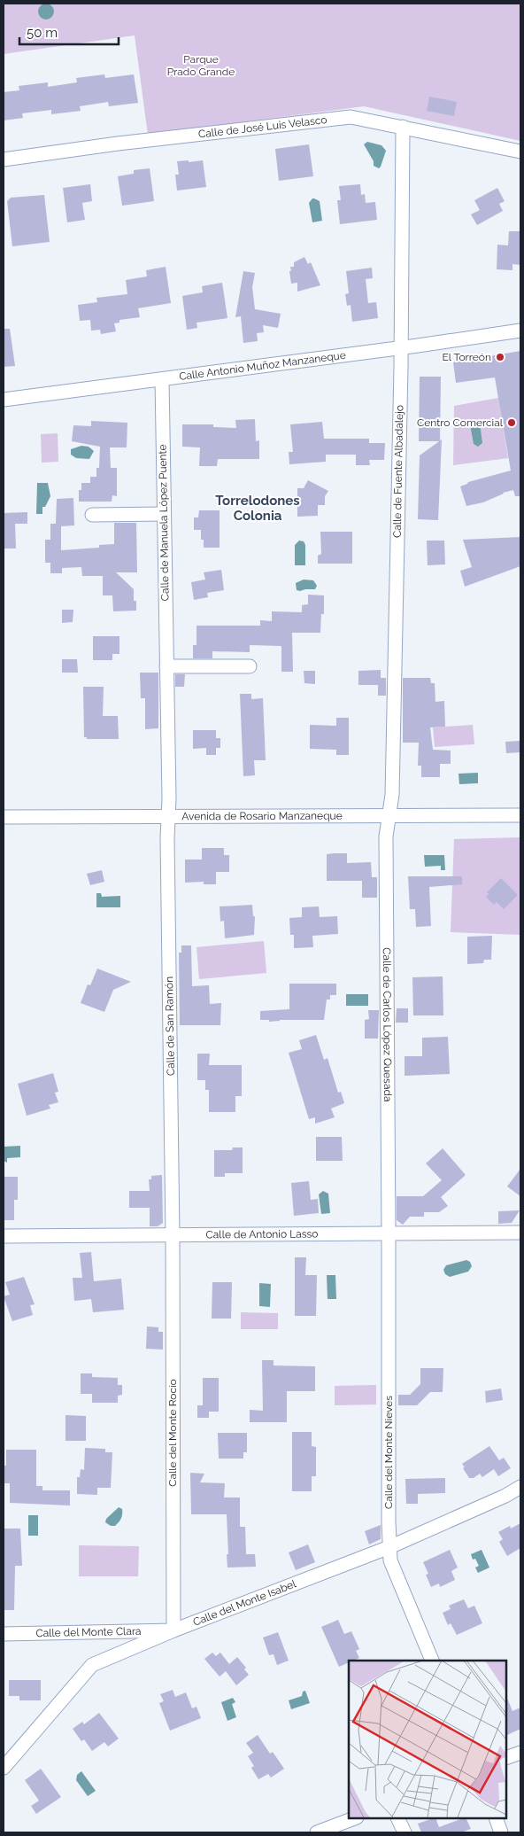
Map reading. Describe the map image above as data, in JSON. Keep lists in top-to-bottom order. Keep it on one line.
{"streets":{"street":["Calle de José Luis Velasco","Calle Antonio Muñoz Manzaneque","Calle de Fuente Albadalejo","Calle de Manuela López Puente","Avenida de Rosario Manzaneque","Calle de Carlos López Quesada","Calle de San Ramón","Calle de Antonio Lasso","Calle del Monte Rocío","Calle del Monte Nieves","Calle del Monte Isabel","Calle del Monte Clara"]},"crossings":[["Calle de José Luis Velasco","Calle de Fuente Albadalejo"],["Calle Antonio Muñoz Manzaneque","Calle de Fuente Albadalejo"],["Calle Antonio Muñoz Manzaneque","Calle de Manuela López Puente"],["Calle de Fuente Albadalejo","Avenida de Rosario Manzaneque"],["Calle de Fuente Albadalejo","Calle de Carlos López Quesada"],["Calle de Manuela López Puente","Avenida de Rosario Manzaneque"],["Calle de Manuela López Puente","Calle de San Ramón"],["Avenida de Rosario Manzaneque","Calle de Carlos López Quesada"],["Avenida de Rosario Manzaneque","Calle de San Ramón"],["Calle de Carlos López Quesada","Calle de Antonio Lasso"],["Calle de Carlos López Quesada","Calle del Monte Nieves"],["Calle de San Ramón","Calle de Antonio Lasso"],["Calle de San Ramón","Calle del Monte Rocío"],["Calle de Antonio Lasso","Calle del Monte Rocío"],["Calle de Antonio Lasso","Calle del Monte Nieves"],["Calle del Monte Rocío","Calle del Monte Isabel"],["Calle del Monte Rocío","Calle del Monte Clara"],["Calle del Monte Nieves","Calle del Monte Isabel"],["Calle del Monte Isabel","Calle del Monte Clara"]],"districts":["Torrelodones Colonia"],"parks":["Parque Prado Grande"],"places":["El Torreón","Centro Comercial"],"scale_bar":"50 m"}
